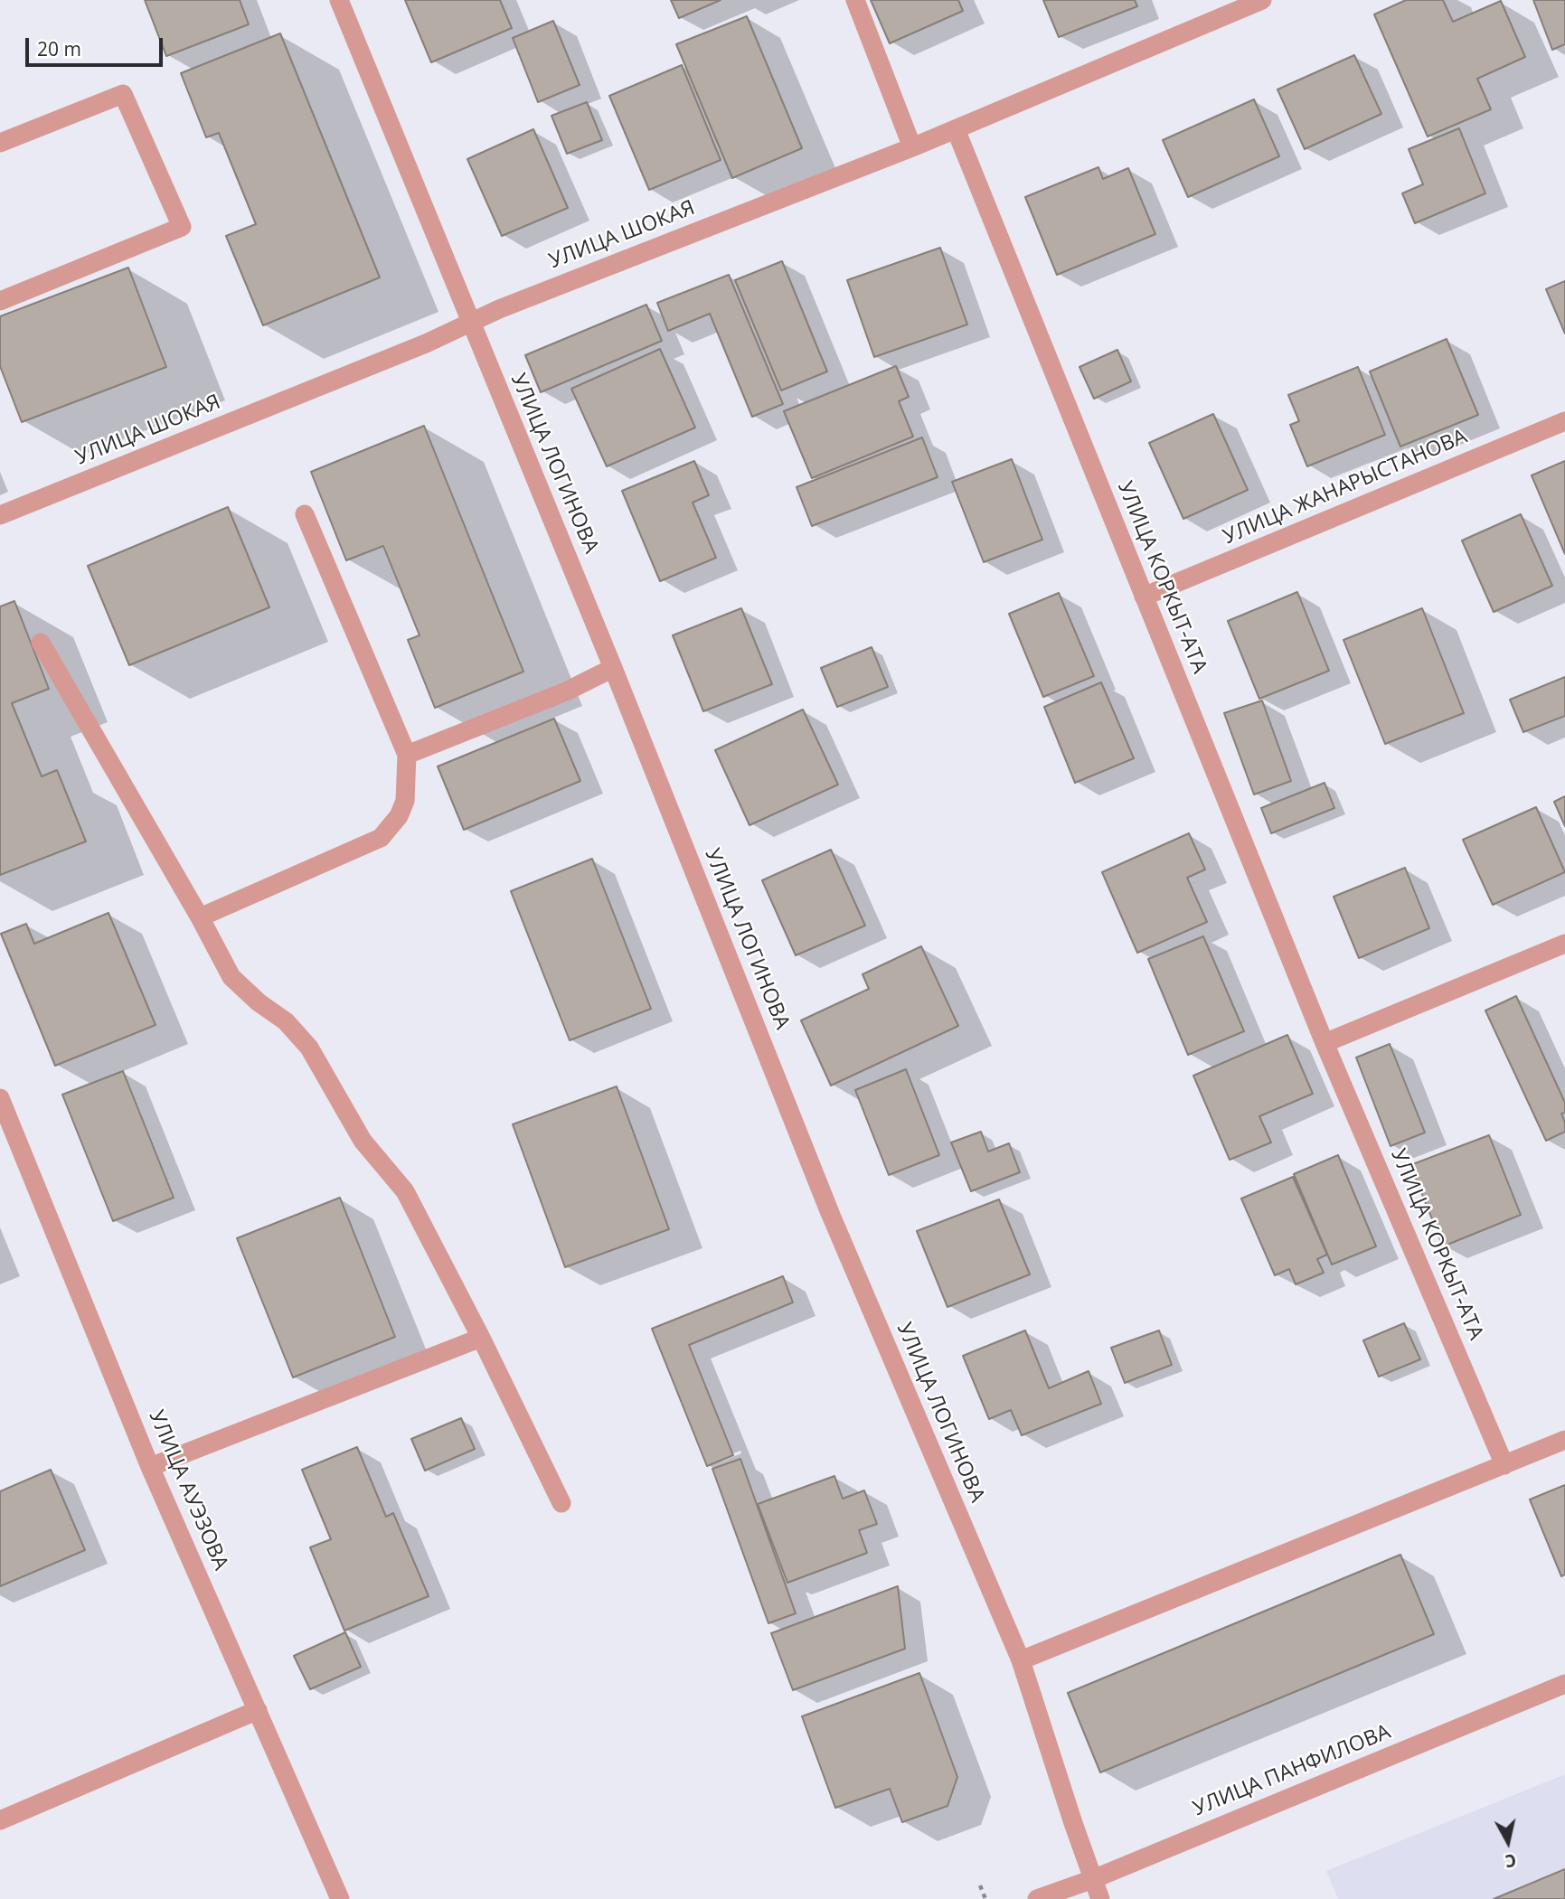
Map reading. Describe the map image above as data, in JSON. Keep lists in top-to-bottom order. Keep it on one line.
{"streets":{"street":["УЛИЦА ШОКАЯ","УЛИЦА ЛОГИНОВА","УЛИЦА ЖАНАРЫСТАНОВА","УЛИЦА КОРКЫТ-АТА","УЛИЦА АУЭЗОВА","УЛИЦА ПАНФИЛОВА"]},"crossings":[["УЛИЦА ШОКАЯ","УЛИЦА ЛОГИНОВА"],["УЛИЦА ШОКАЯ","УЛИЦА КОРКЫТ-АТА"],["УЛИЦА ЛОГИНОВА","УЛИЦА ПАНФИЛОВА"],["УЛИЦА ЖАНАРЫСТАНОВА","УЛИЦА КОРКЫТ-АТА"]],"scale_bar":"20 m","north":"bottom"}
